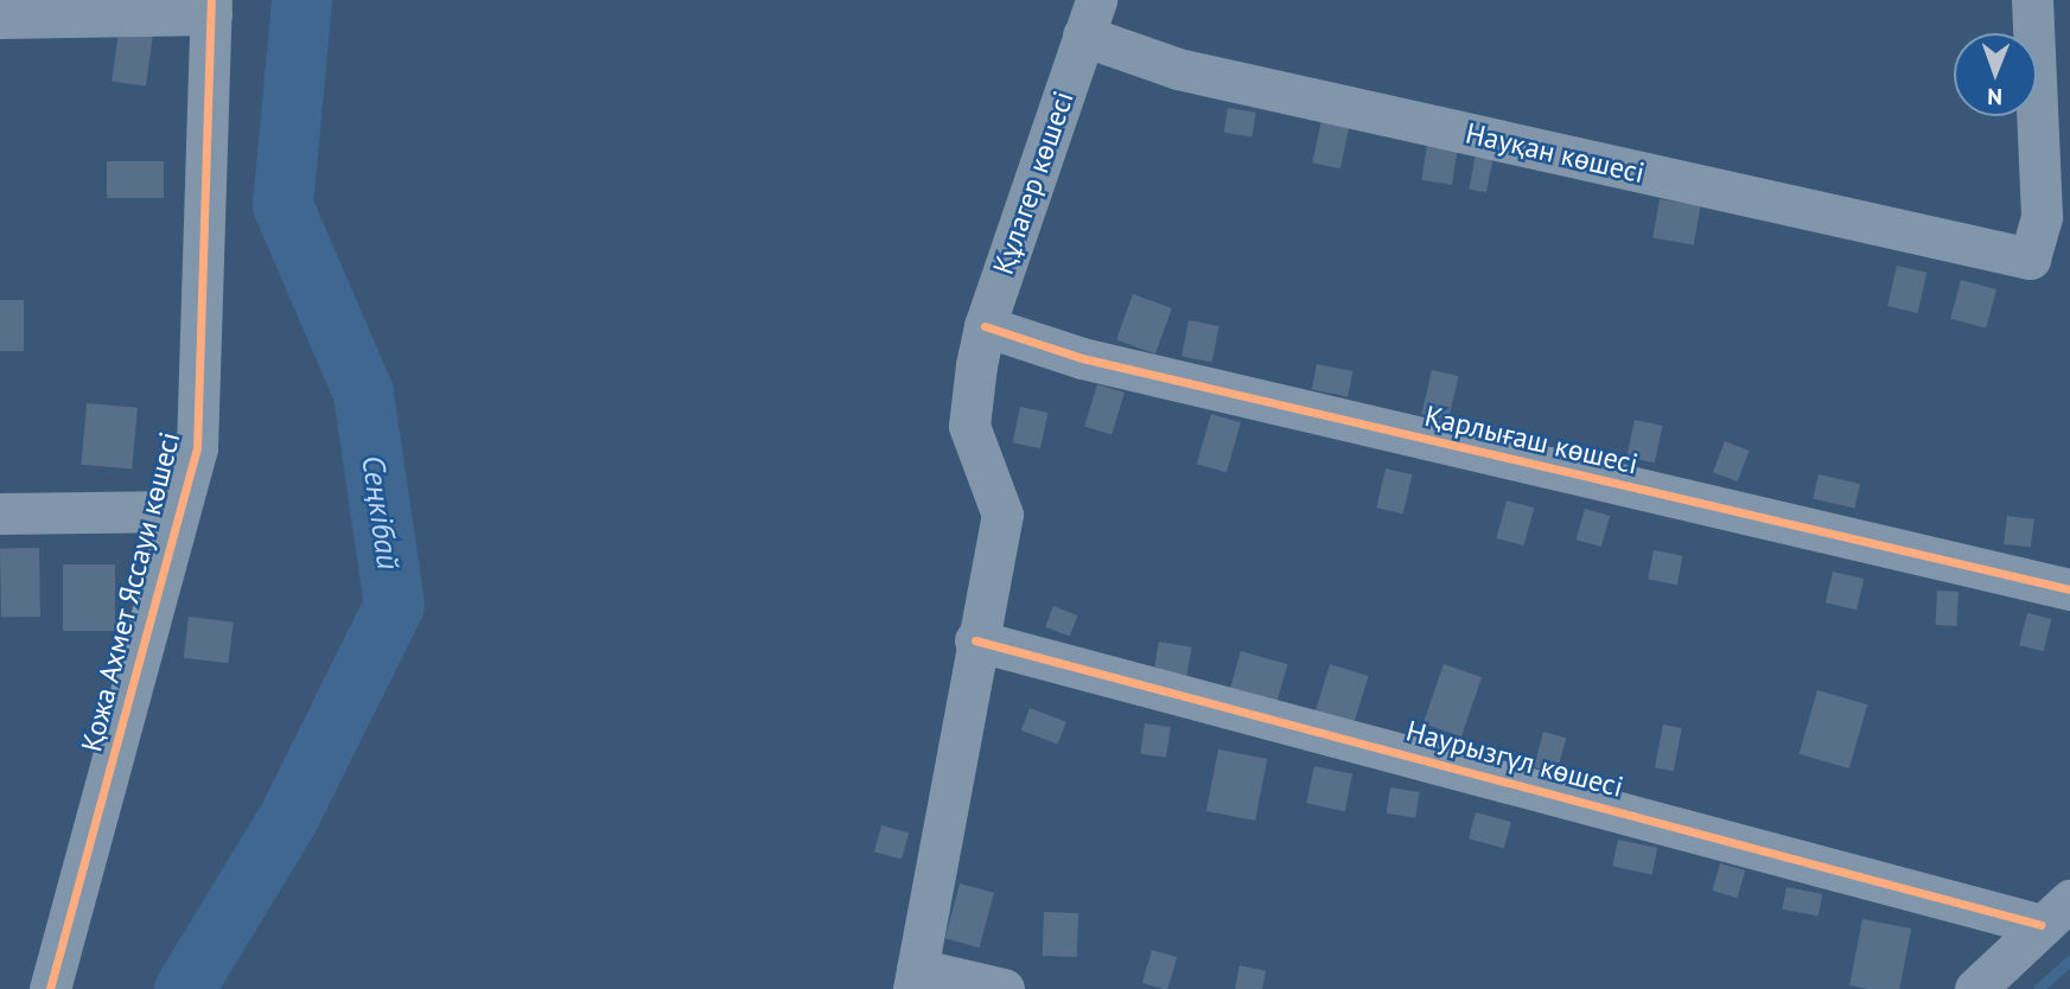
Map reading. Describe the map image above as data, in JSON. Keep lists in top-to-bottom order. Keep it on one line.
{"streets":{"street":["Науқан көшесі","Құлагер көшесі","Қарлығаш көшесі","Қожа Ахмет Яссауи көшесі","Наурызгүл көшесі"]},"crossings":[["Науқан көшесі","Құлагер көшесі"],["Құлагер көшесі","Қарлығаш көшесі"],["Құлагер көшесі","Наурызгүл көшесі"]],"water":["Сеңкібай"],"north":"bottom"}
